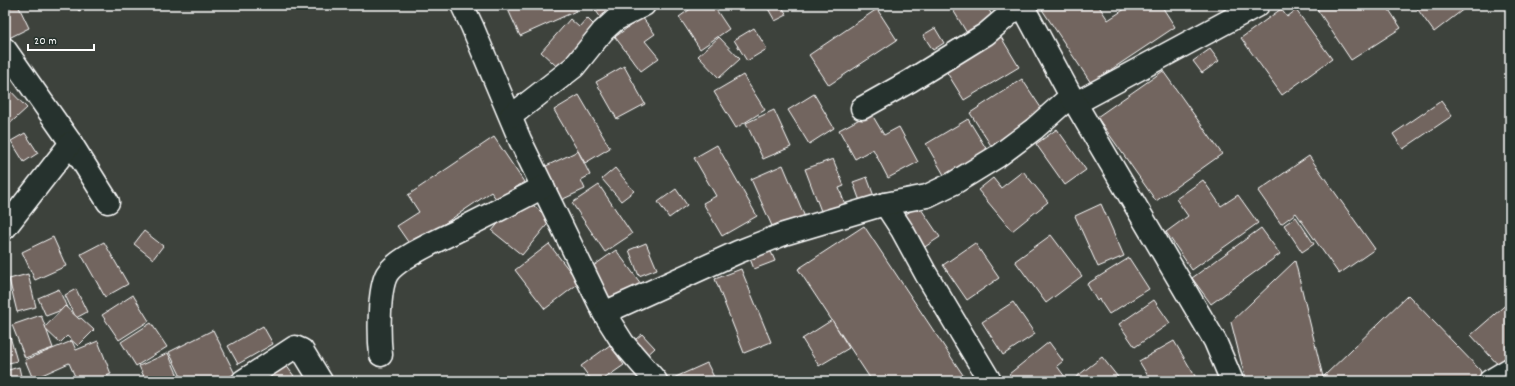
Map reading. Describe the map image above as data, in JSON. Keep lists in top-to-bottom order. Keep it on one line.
{"scale_bar":"20 m"}
